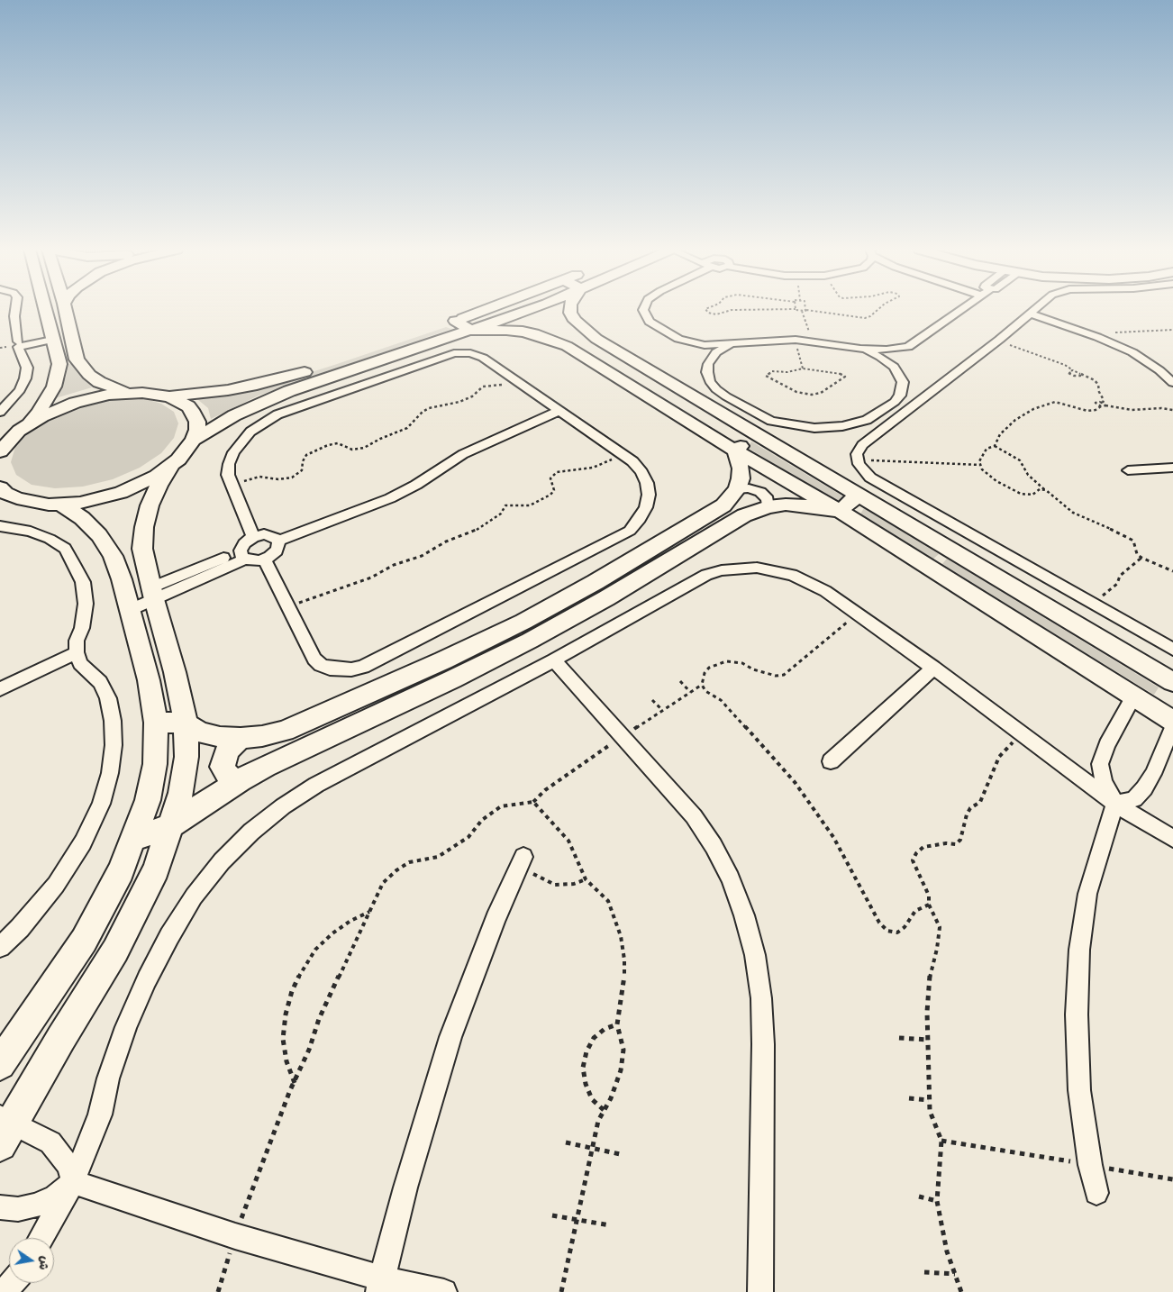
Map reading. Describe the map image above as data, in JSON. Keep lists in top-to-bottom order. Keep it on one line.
{"north":"right"}
